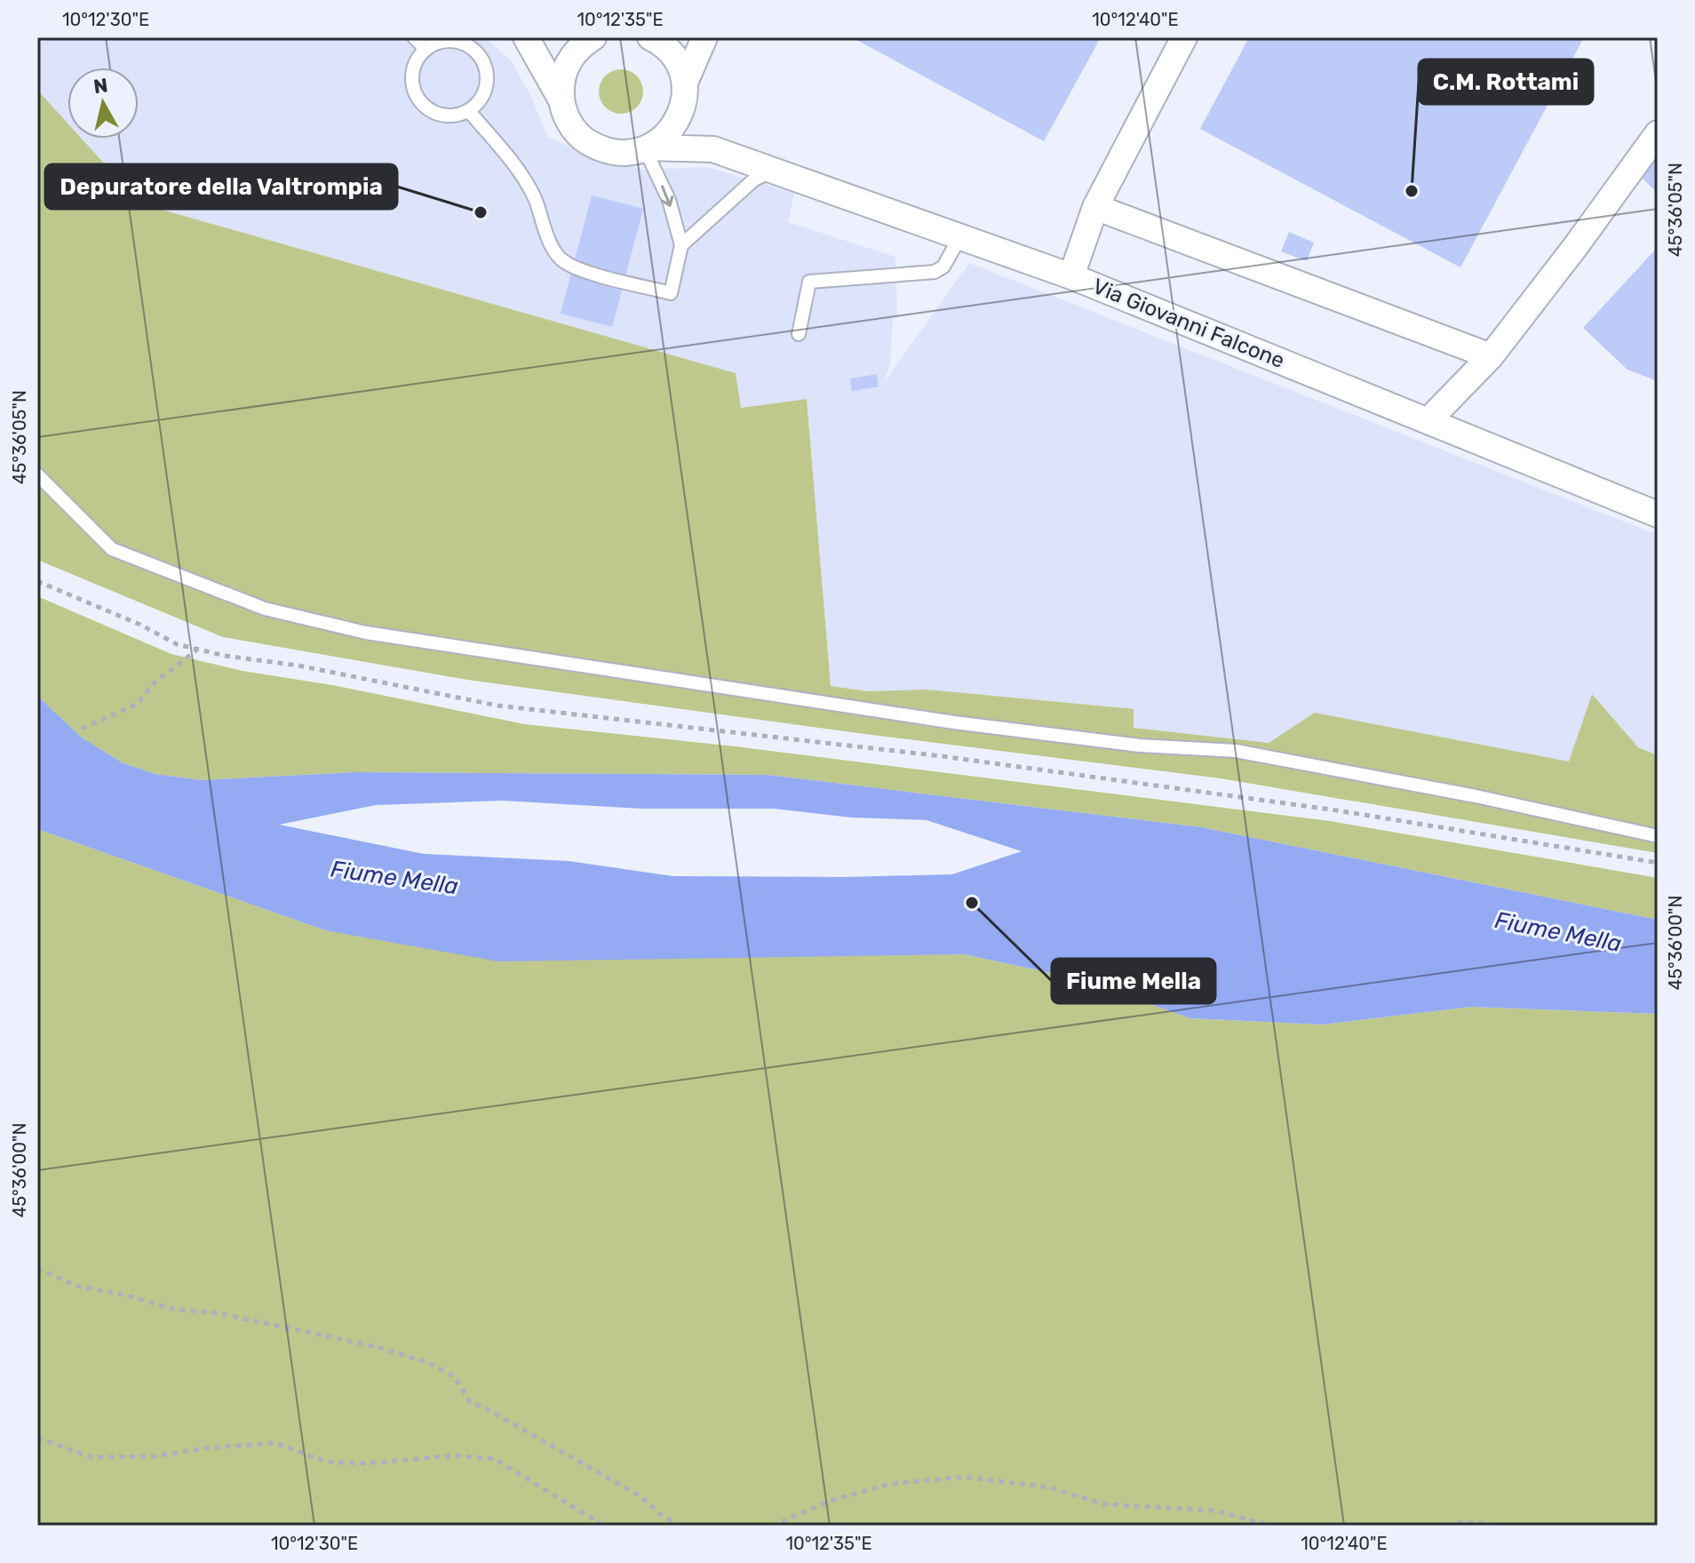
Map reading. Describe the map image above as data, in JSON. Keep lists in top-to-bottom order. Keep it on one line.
{"streets":{"street":["Via Giovanni Falcone"]},"water":["Fiume Mella"],"places":["C.M. Rottami","Depuratore della Valtrompia","Fiume Mella"],"north":"top","coordinates":["10°12'30\"E","10°12'35\"E","10°12'40\"E","45°36'05\"N","45°36'00\"N"]}
